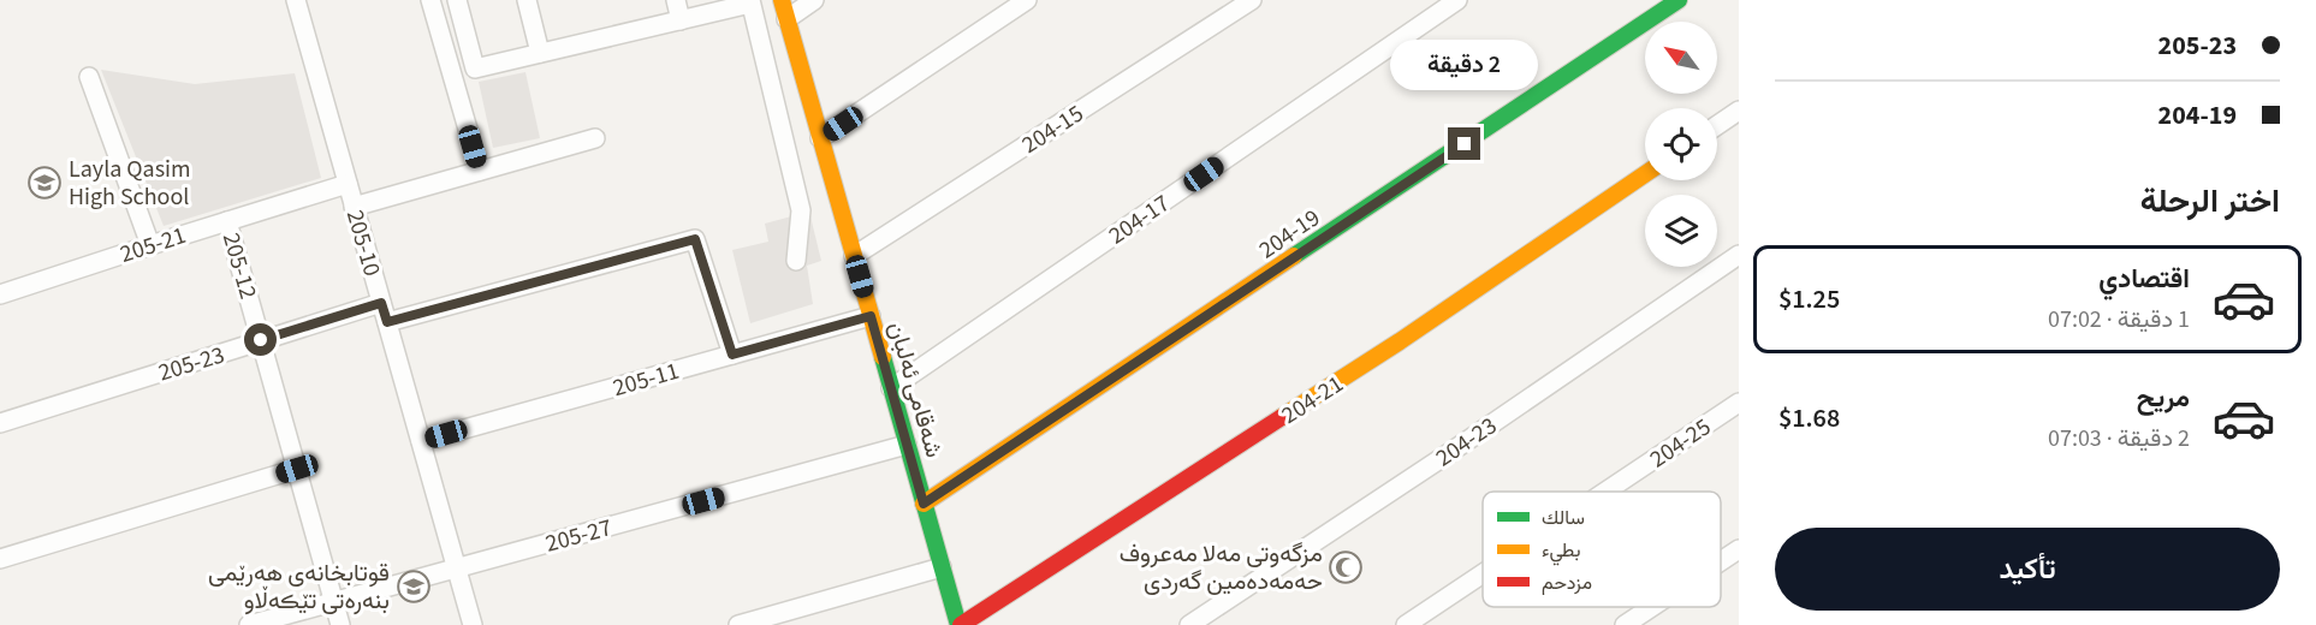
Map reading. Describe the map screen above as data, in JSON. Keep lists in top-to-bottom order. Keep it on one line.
{"streets":{"street":["204-15","204-17","204-19","205-10","205-21","205-12","205-23","205-11","شەقامی ئەلبان","204-21","204-23","204-25","205-27"]},"crossings":[["204-15","شەقامی ئەلبان"],["204-17","شەقامی ئەلبان"],["204-19","شەقامی ئەلبان"],["205-10","205-21"],["205-10","205-23"],["205-10","205-11"],["205-10","205-27"],["205-21","205-12"],["205-12","205-23"],["205-12","205-27"],["205-11","شەقامی ئەلبان"],["شەقامی ئەلبان","204-21"],["شەقامی ئەلبان","205-27"]],"places":{"school or university":["Layla Qasim High School","قوتابخانەی هەرێمی بنەرەتی تێڪەڵاو"],"mosque":["مزگەوتی مەلا مەعروف حەمەدەمین گەردی"]},"legend":["سالك","بطيء","مزدحم"],"north":"top left","page":{"banner":["205-23","204-19"],"bubble":"2 دقيقة","heading":"اختر الرحلة","list":[{"name":"اقتصادي","note":"1 دقيقة · 07:02","value":"$1.25"},{"name":"مريح","note":"2 دقيقة · 07:03","value":"$1.68"}],"buttons":"تأكيد"}}
